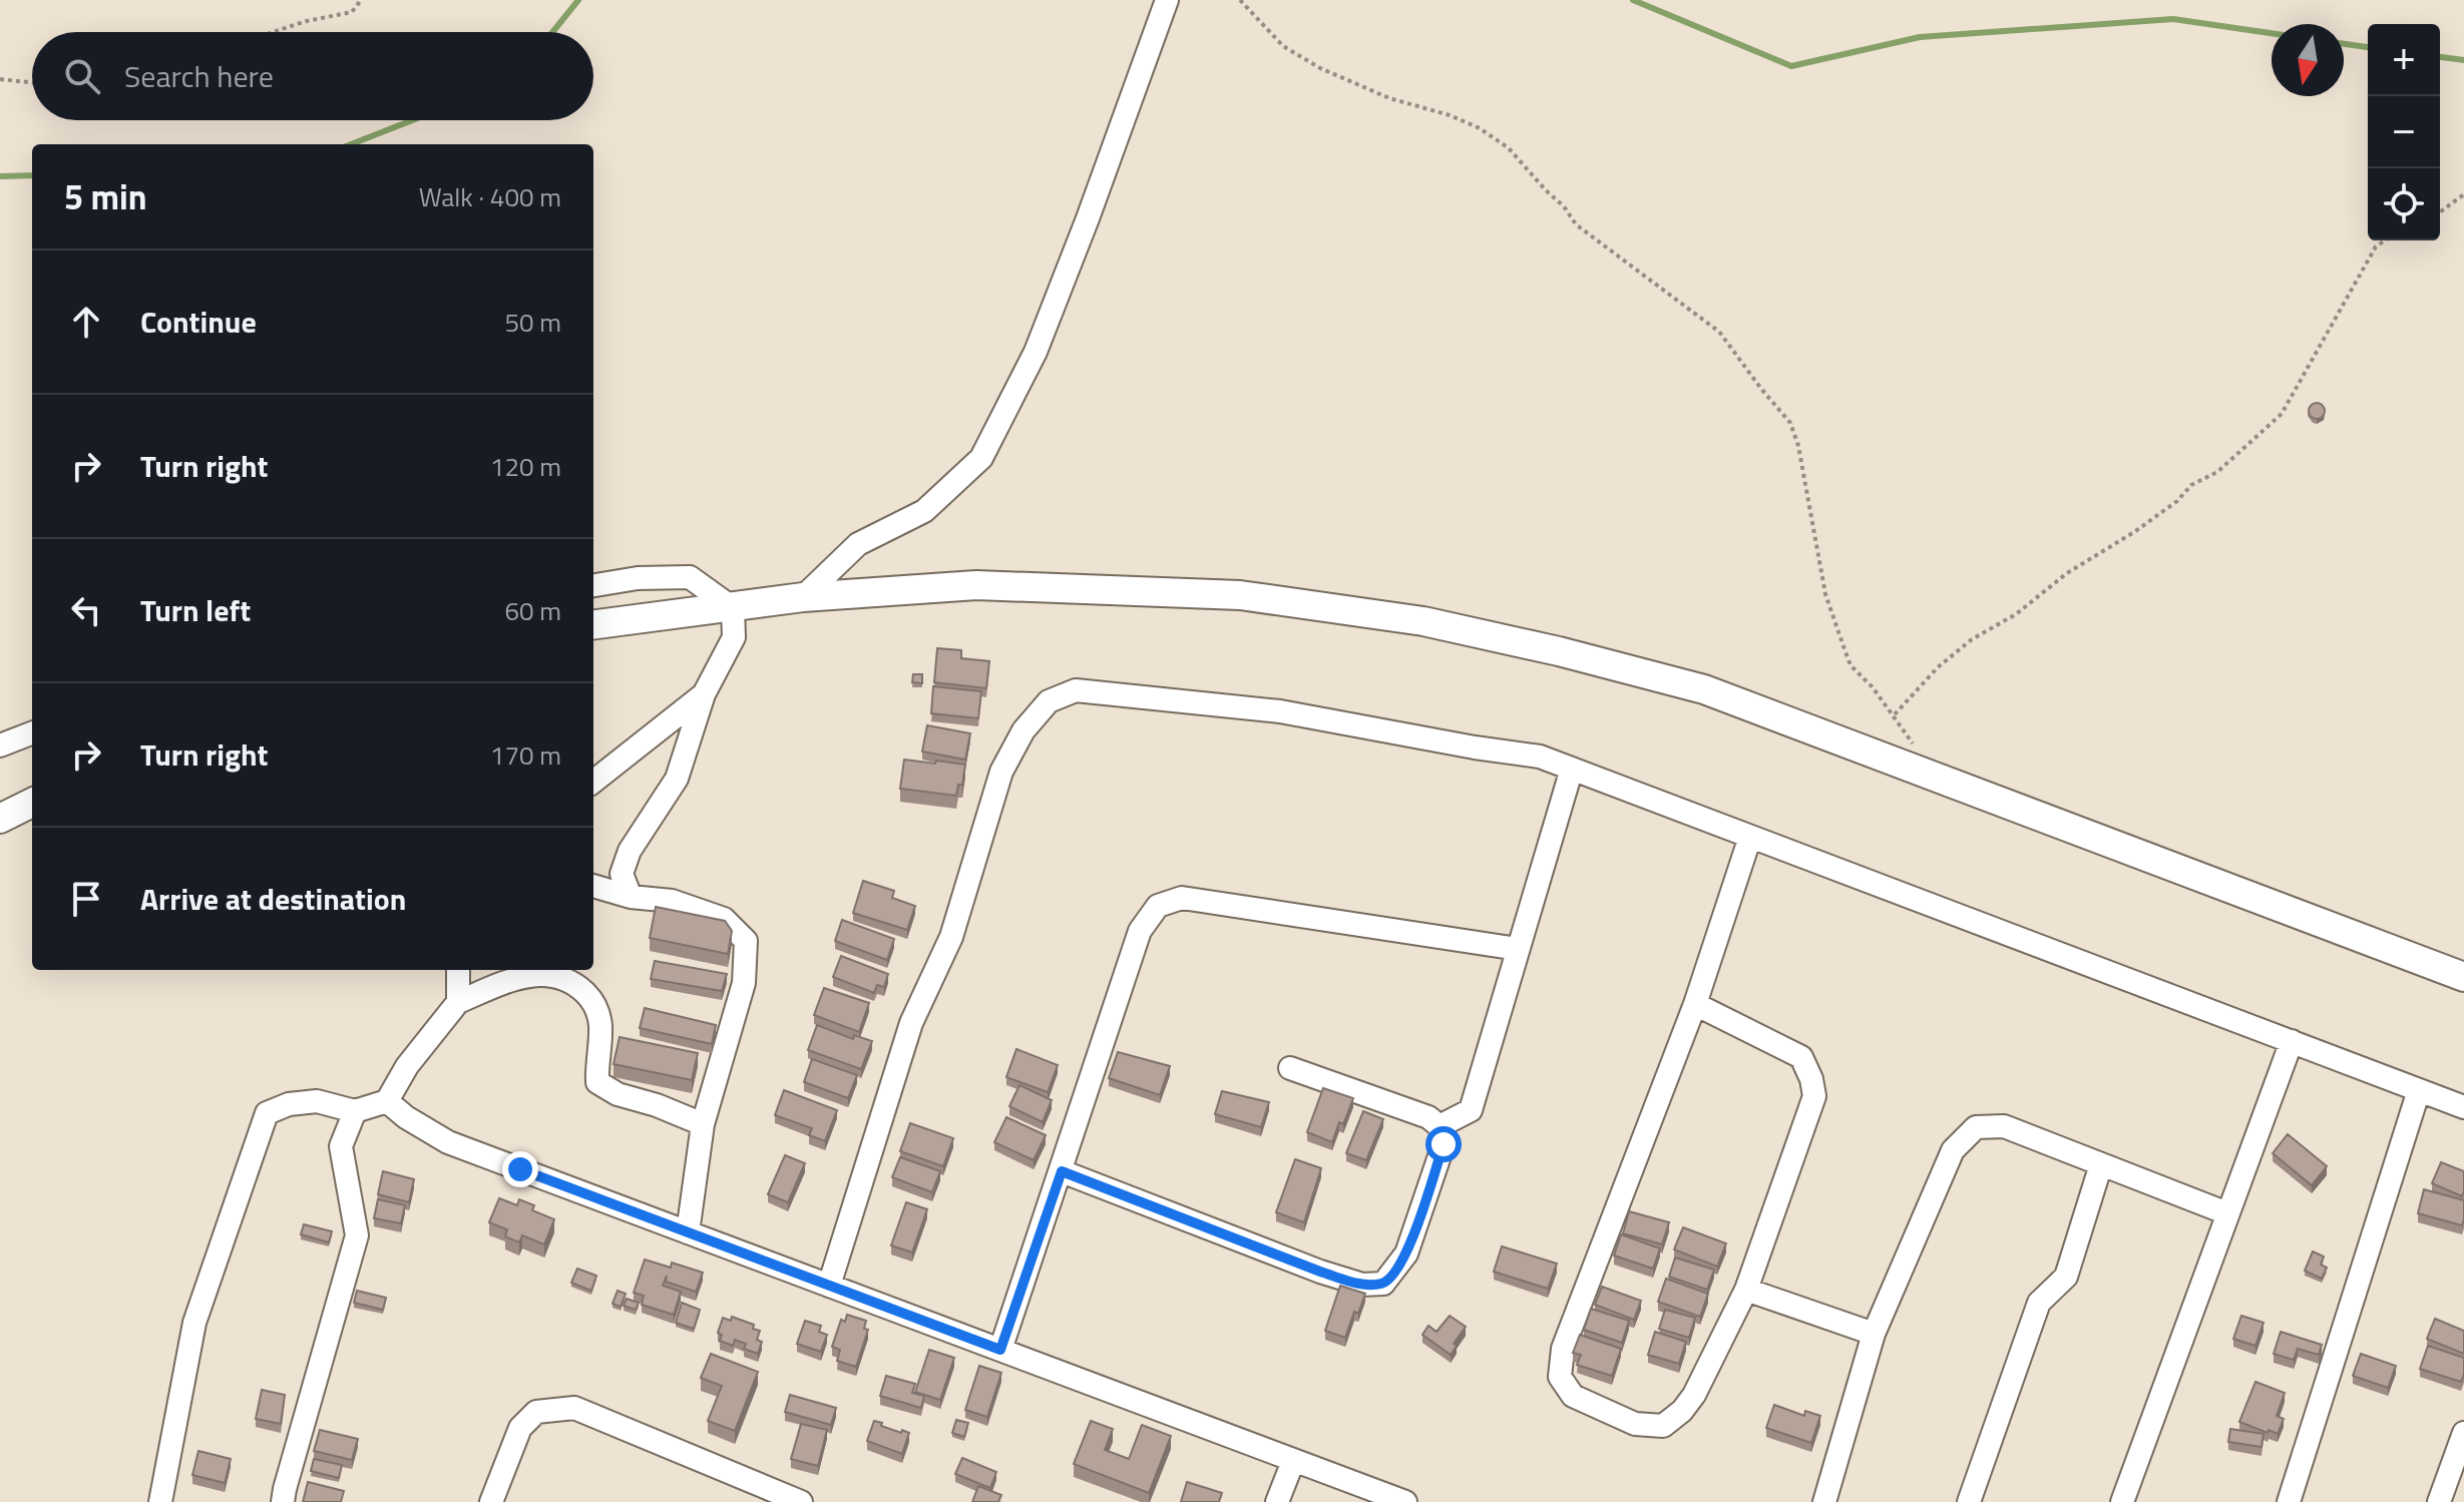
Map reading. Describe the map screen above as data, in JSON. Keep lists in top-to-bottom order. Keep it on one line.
{"north":"bottom","page":{"map_buttons":["+","−"],"search":"Search here","heading":["5 min","Walk · 400 m"],"list":[["Continue","50 m"],["Turn right","120 m"],["Turn left","60 m"],["Turn right","170 m"],"Arrive at destination"]}}
